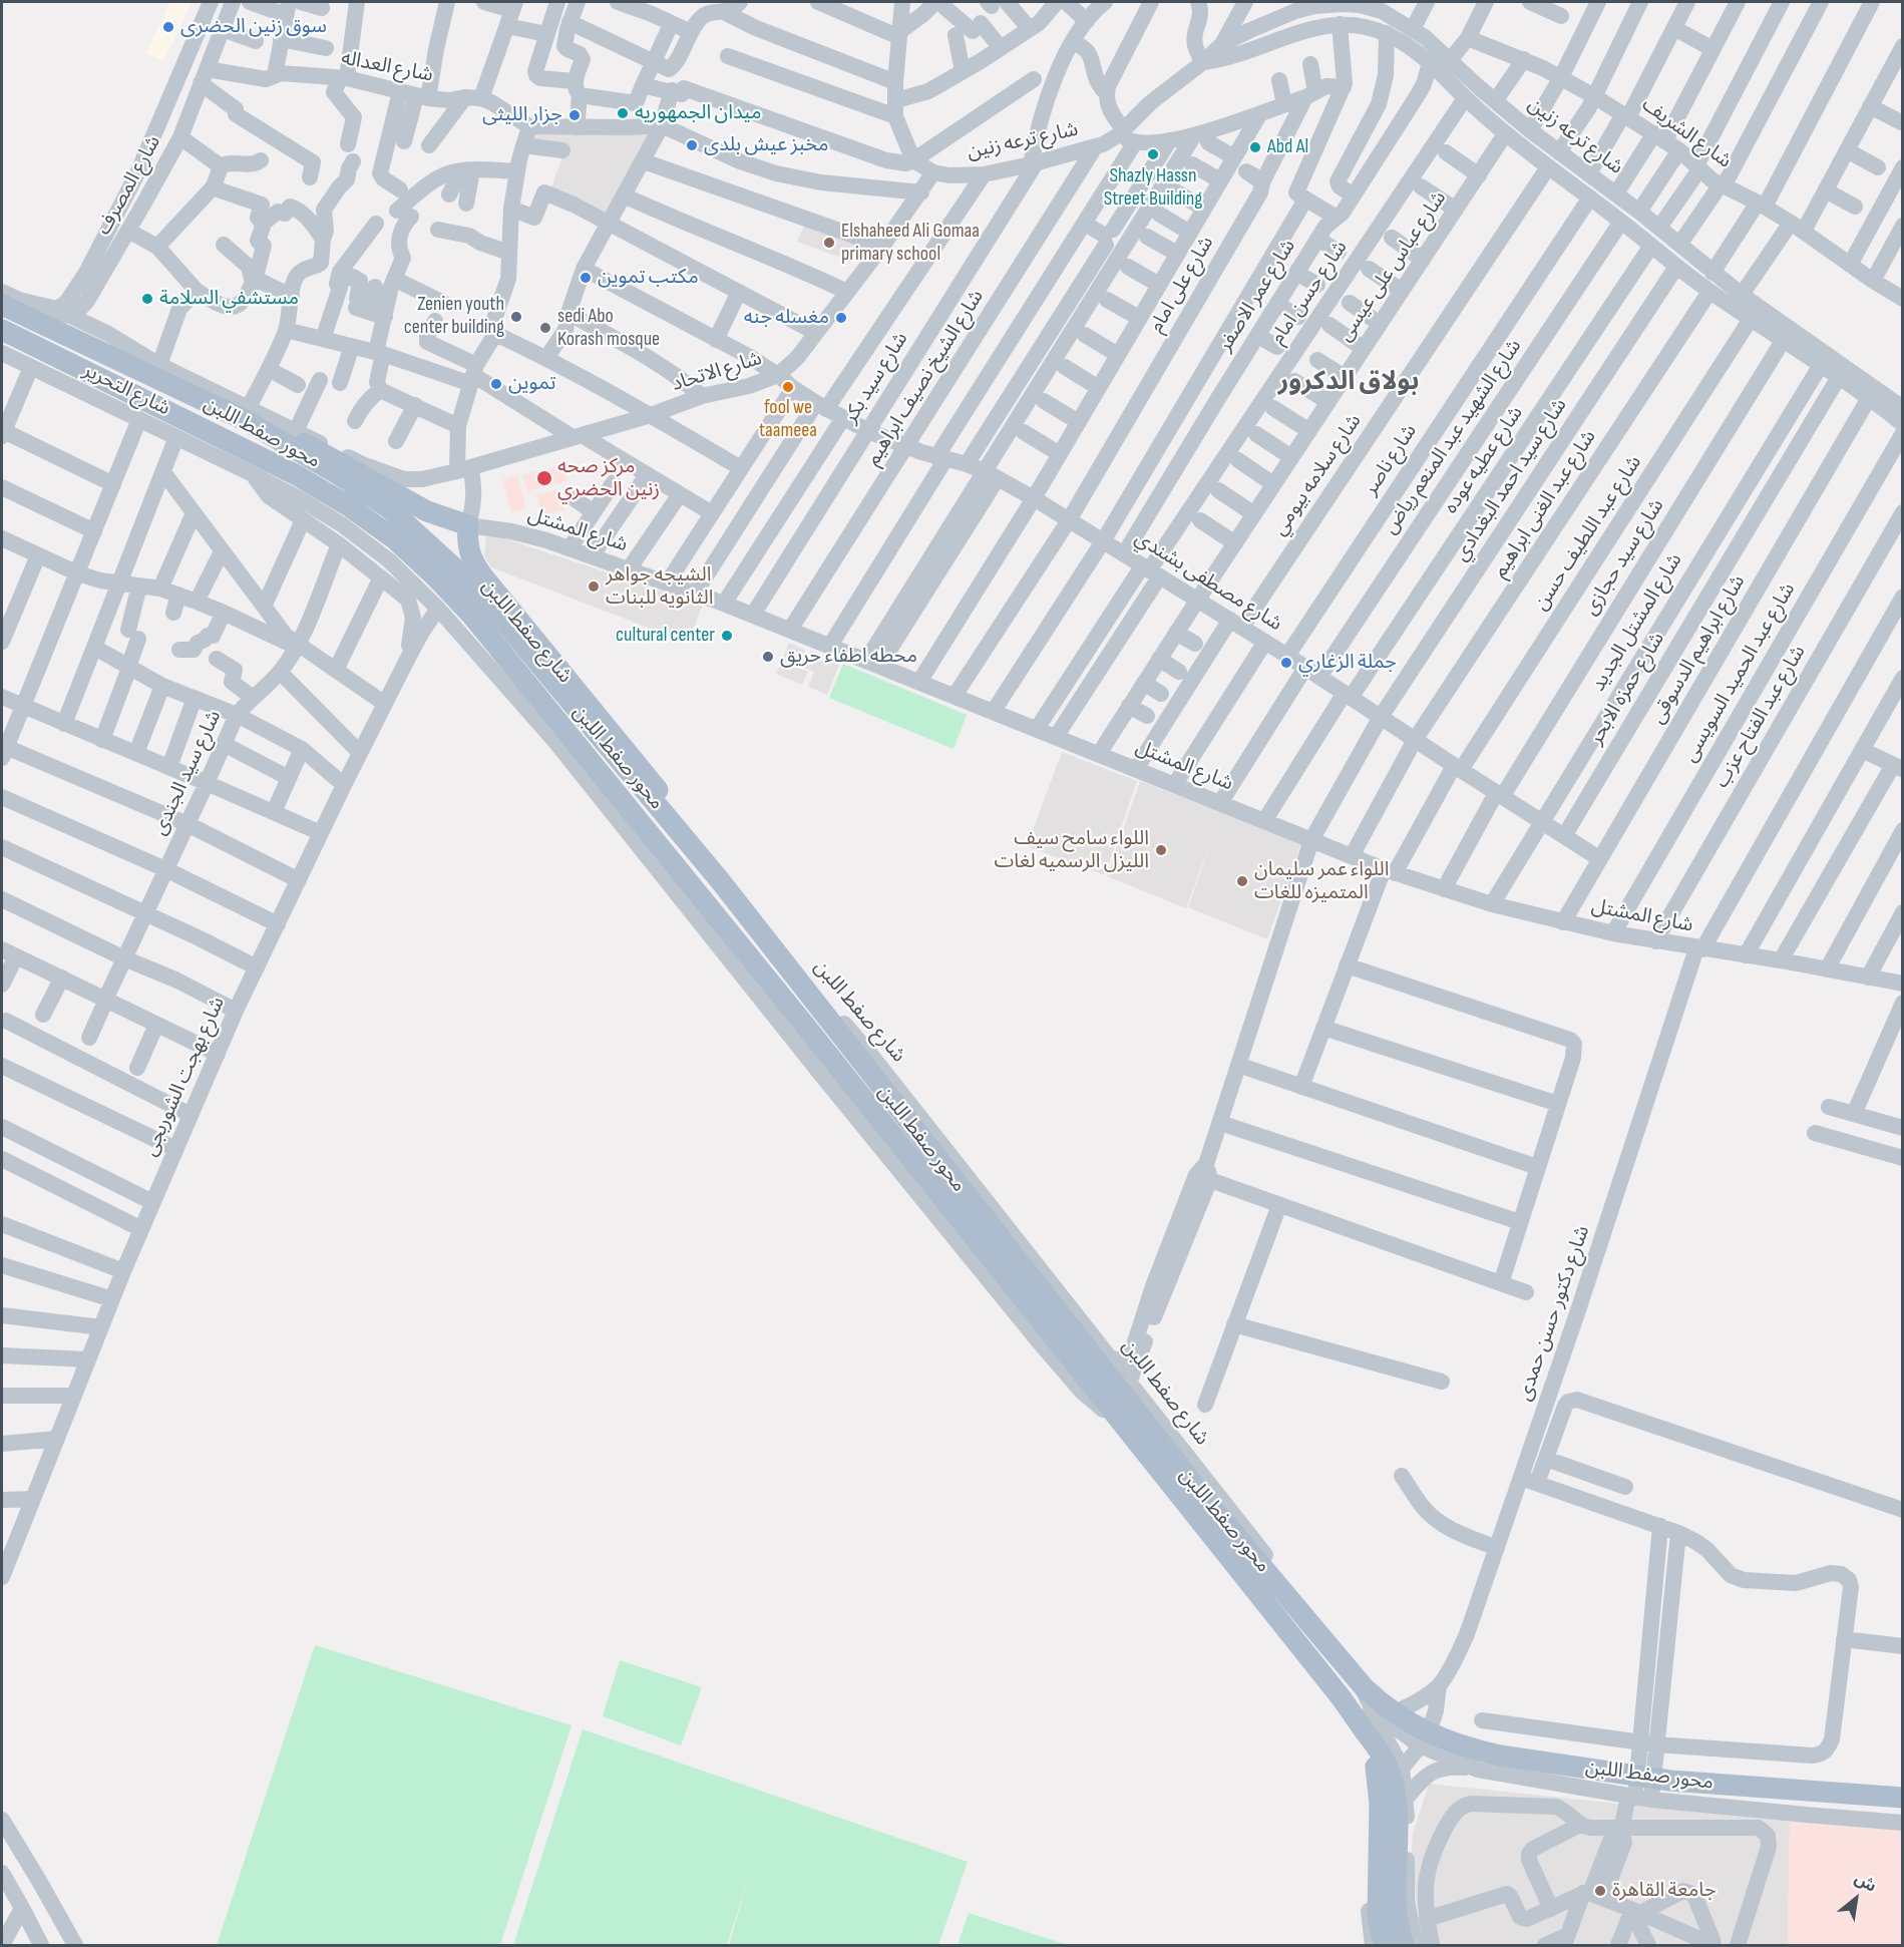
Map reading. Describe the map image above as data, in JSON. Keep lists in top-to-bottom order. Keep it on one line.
{"streets":{"main road":["محور صفط اللبن"],"street":["شارع العداله","شارع الشريف","شارع ترعه زنين","شارع المصرف","شارع عباس على عيسى","شارع على امام","شارع حسن امام","شارع عمر الاصفر","شارع الاتحاد","شارع سيد بكر","شارع الشيخ نصيف ابراهيم","شارع التحرير","شارع الشهيد عبد المنعم رياض","شارع ناصر","شارع عطيه عوده","شارع سلامه بيومي","شارع سيد احمد البغدادي","شارع عبد الغنى ابراهيم","شارع المشتل","شارع عبد اللطيف حسن","شارع سيد حجازى","شارع مصطفى بشندي","شارع المشتل الجديد","شارع صفط اللبن","شارع ابراهيم الدسوقى","شارع عبد الحميد السويسى","شارع حمزه الابحر","شارع عبد الفتاح عزب","شارع سيد الجندى","شارع بهجت الشوربجى","شارع دكتور حسن حمدى"]},"crossings":[["شارع العداله","شارع المصرف"],["شارع ترعه زنين","شارع عباس على عيسى"],["شارع ترعه زنين","شارع حسن امام"],["شارع ترعه زنين","شارع عمر الاصفر"],["شارع ترعه زنين","شارع الاتحاد"],["شارع ترعه زنين","شارع سيد بكر"],["شارع ترعه زنين","شارع الشيخ نصيف ابراهيم"],["شارع ترعه زنين","شارع الشهيد عبد المنعم رياض"],["شارع ترعه زنين","شارع ناصر"],["شارع ترعه زنين","شارع عطيه عوده"],["شارع ترعه زنين","شارع سلامه بيومي"],["شارع ترعه زنين","شارع سيد احمد البغدادي"],["شارع ترعه زنين","شارع عبد الغنى ابراهيم"],["شارع ترعه زنين","شارع عبد اللطيف حسن"],["شارع ترعه زنين","شارع سيد حجازى"],["شارع ترعه زنين","شارع المشتل الجديد"],["شارع ترعه زنين","شارع ابراهيم الدسوقى"],["شارع ترعه زنين","شارع حمزه الابحر"],["شارع المصرف","شارع التحرير"],["شارع المصرف","محور صفط اللبن"],["شارع عباس على عيسى","شارع المشتل"],["شارع عباس على عيسى","شارع مصطفى بشندي"],["شارع على امام","شارع مصطفى بشندي"],["شارع حسن امام","شارع مصطفى بشندي"],["شارع عمر الاصفر","شارع مصطفى بشندي"],["شارع الاتحاد","شارع التحرير"],["شارع الاتحاد","شارع مصطفى بشندي"],["شارع سيد بكر","شارع المشتل"],["شارع سيد بكر","شارع مصطفى بشندي"],["شارع الشيخ نصيف ابراهيم","شارع المشتل"],["شارع الشيخ نصيف ابراهيم","شارع مصطفى بشندي"],["شارع التحرير","محور صفط اللبن"],["شارع التحرير","شارع صفط اللبن"],["شارع التحرير","شارع بهجت الشوربجى"],["شارع الشهيد عبد المنعم رياض","شارع المشتل"],["شارع الشهيد عبد المنعم رياض","شارع مصطفى بشندي"],["شارع ناصر","شارع مصطفى بشندي"],["شارع عطيه عوده","شارع المشتل"],["شارع عطيه عوده","شارع مصطفى بشندي"],["شارع سلامه بيومي","شارع المشتل"],["شارع سلامه بيومي","شارع مصطفى بشندي"],["شارع سيد احمد البغدادي","شارع المشتل"],["شارع سيد احمد البغدادي","شارع مصطفى بشندي"],["شارع عبد الغنى ابراهيم","شارع المشتل"],["شارع عبد الغنى ابراهيم","شارع مصطفى بشندي"],["شارع المشتل","شارع عبد اللطيف حسن"],["شارع المشتل","شارع سيد حجازى"],["شارع المشتل","شارع المشتل الجديد"],["شارع المشتل","شارع ابراهيم الدسوقى"],["شارع المشتل","شارع عبد الحميد السويسى"],["شارع المشتل","شارع عبد الفتاح عزب"],["شارع المشتل","شارع دكتور حسن حمدى"],["شارع عبد اللطيف حسن","شارع مصطفى بشندي"],["شارع سيد حجازى","شارع مصطفى بشندي"],["شارع مصطفى بشندي","شارع المشتل الجديد"],["شارع مصطفى بشندي","شارع ابراهيم الدسوقى"],["شارع مصطفى بشندي","شارع حمزه الابحر"],["شارع صفط اللبن","شارع دكتور حسن حمدى"]],"districts":["بولاق الدكرور"],"places":["سوق زنين الحضرى","ميدان الجمهوريه","جزار الليثى","مخبز عيش بلدى","Abd Al","Shazly Hassn Street Building","Elshaheed Ali Gomaa primary school","مكتب تموين","مستشفي السلامة","Zenien youth center building","مغسله جنه","sedi Abo Korash mosque","تموين","fool we taameea","مركز صحه زنين الحضري","الشيجه جواهر الثانويه للبنات","cultural center","محطه اطفاء حريق","جملة الزغاري","اللواء سامح سيف الليزل الرسميه لغات","اللواء عمر سليمان المتميزه للغات","جامعة القاهرة"],"north":"top right"}
